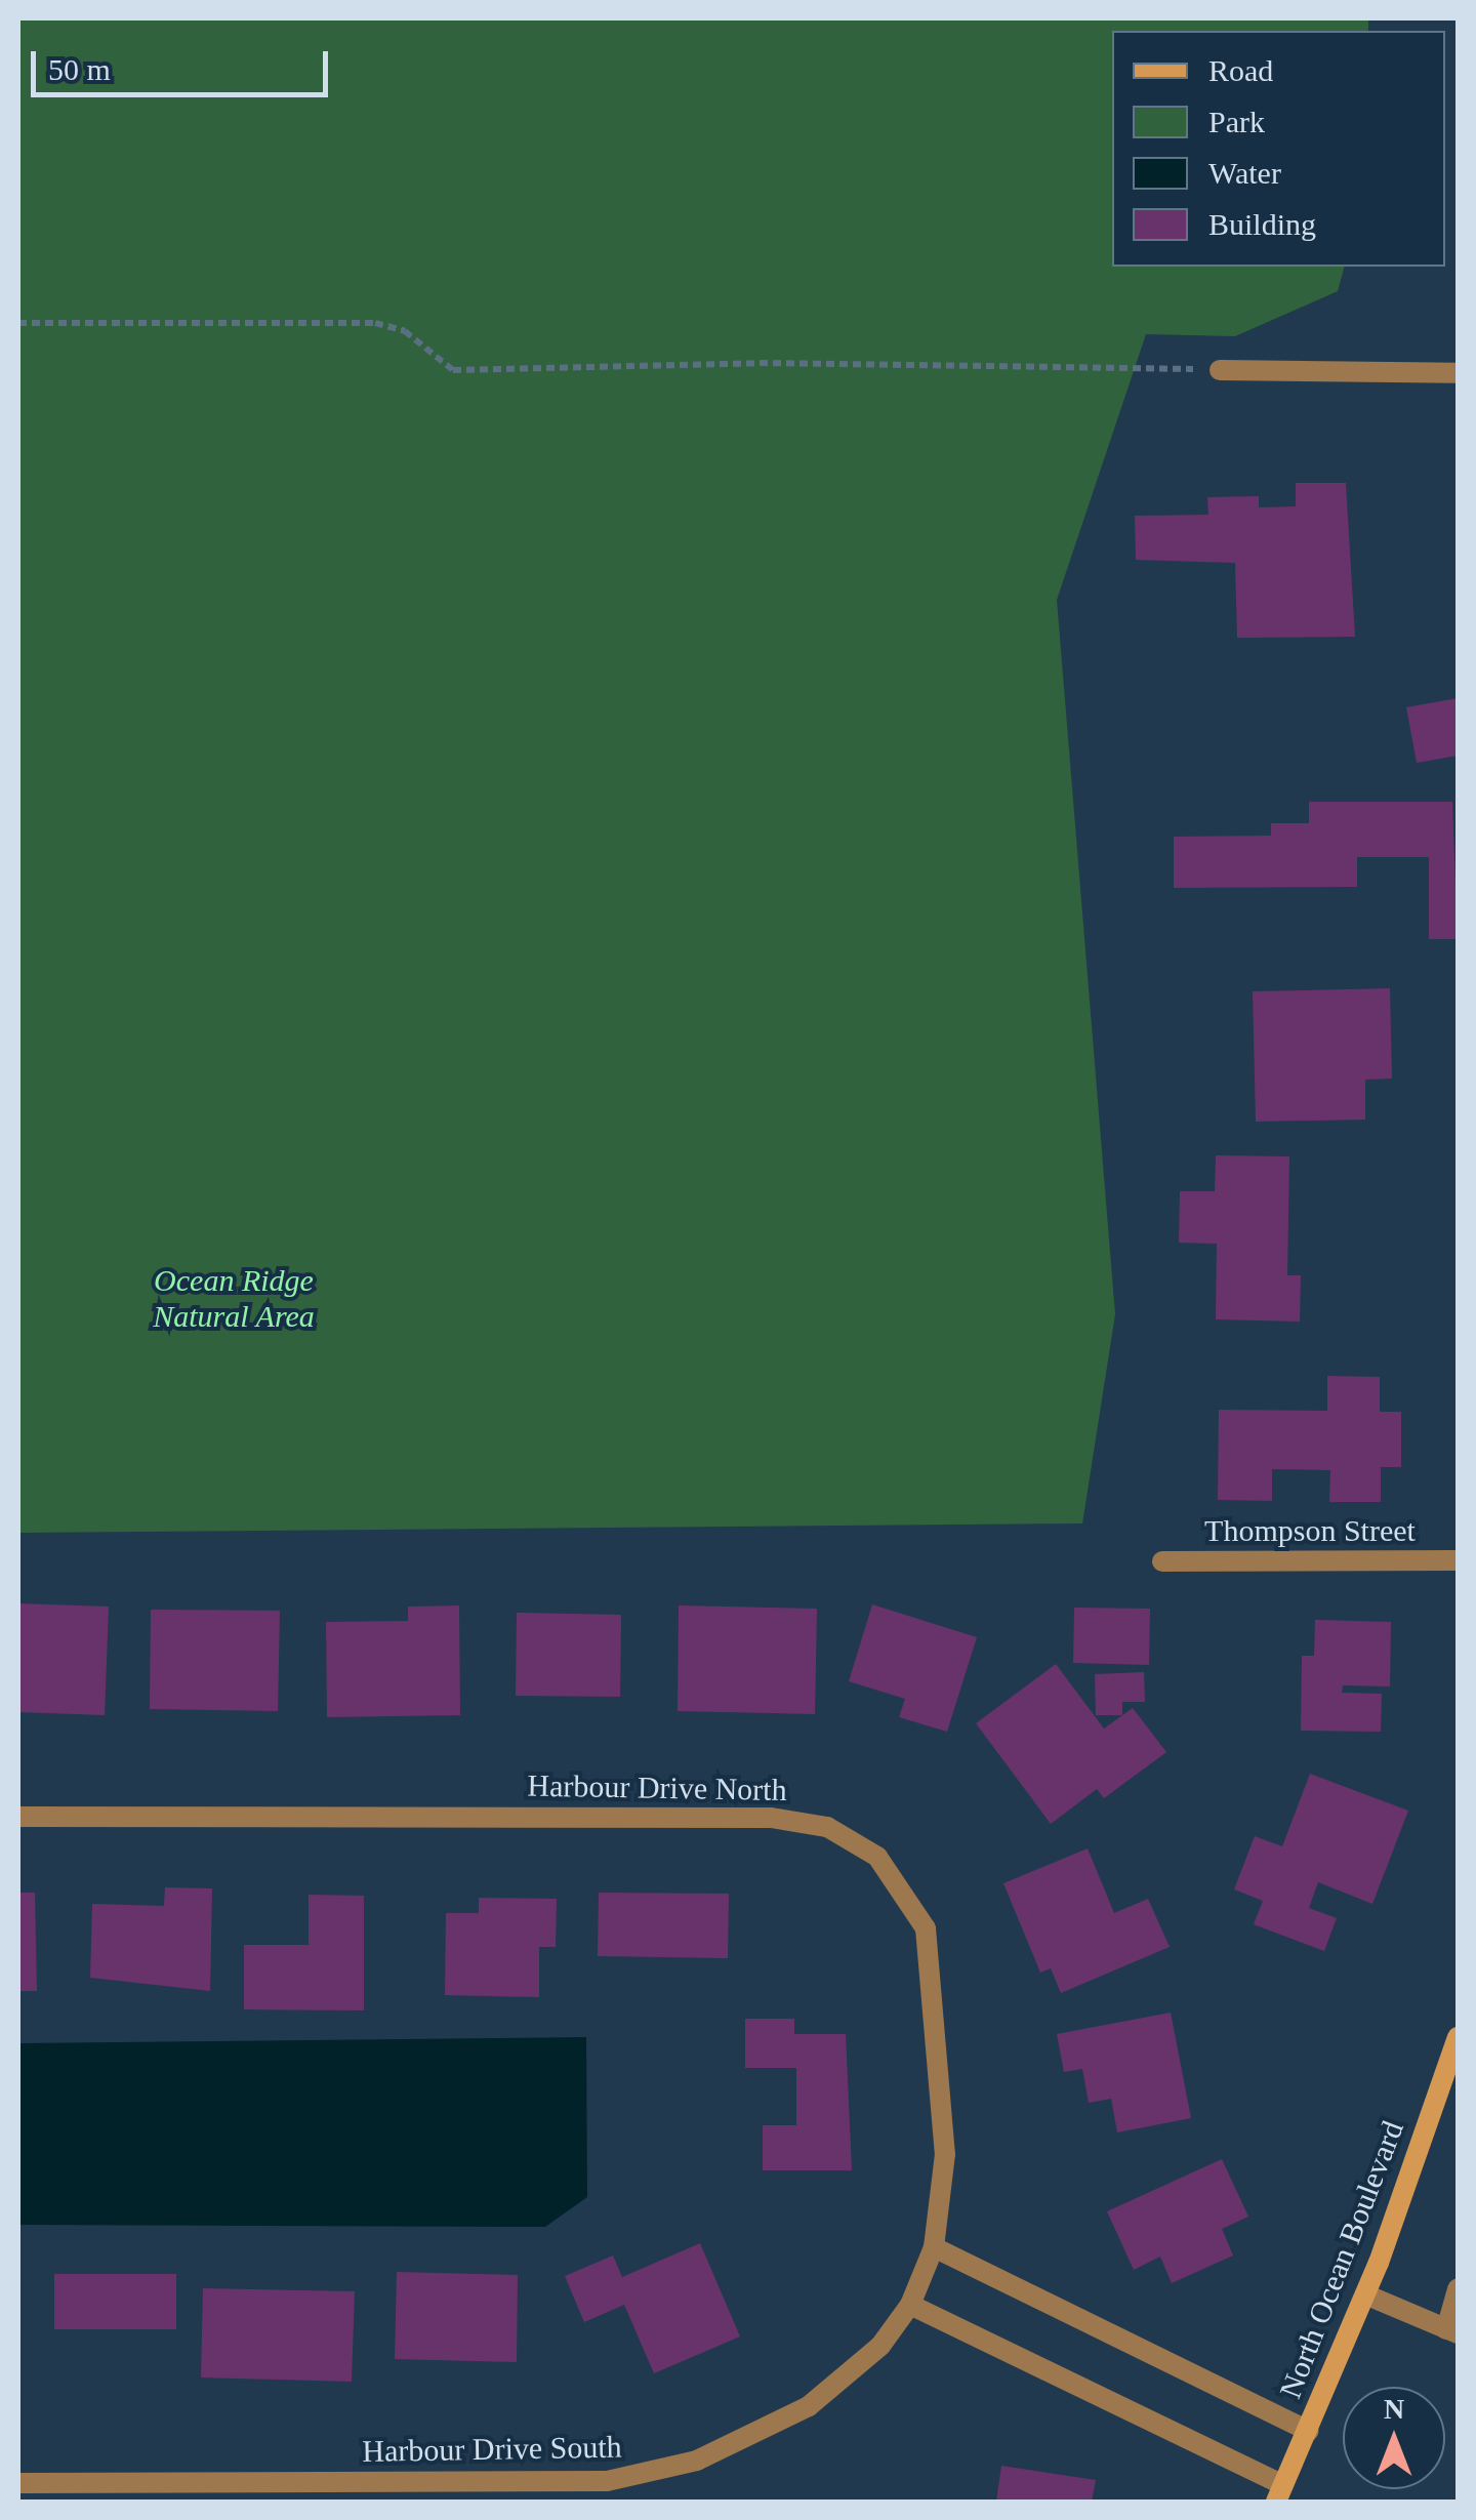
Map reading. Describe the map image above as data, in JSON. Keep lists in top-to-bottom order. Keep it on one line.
{"streets":{"main road":["North Ocean Boulevard"],"street":["Thompson Street","Harbour Drive North","Harbour Drive South"]},"crossings":[["Harbour Drive North","Harbour Drive South"]],"parks":["Ocean Ridge Natural Area"],"legend":["Road","Park","Water","Building"],"scale_bar":"50 m","north":"top"}
